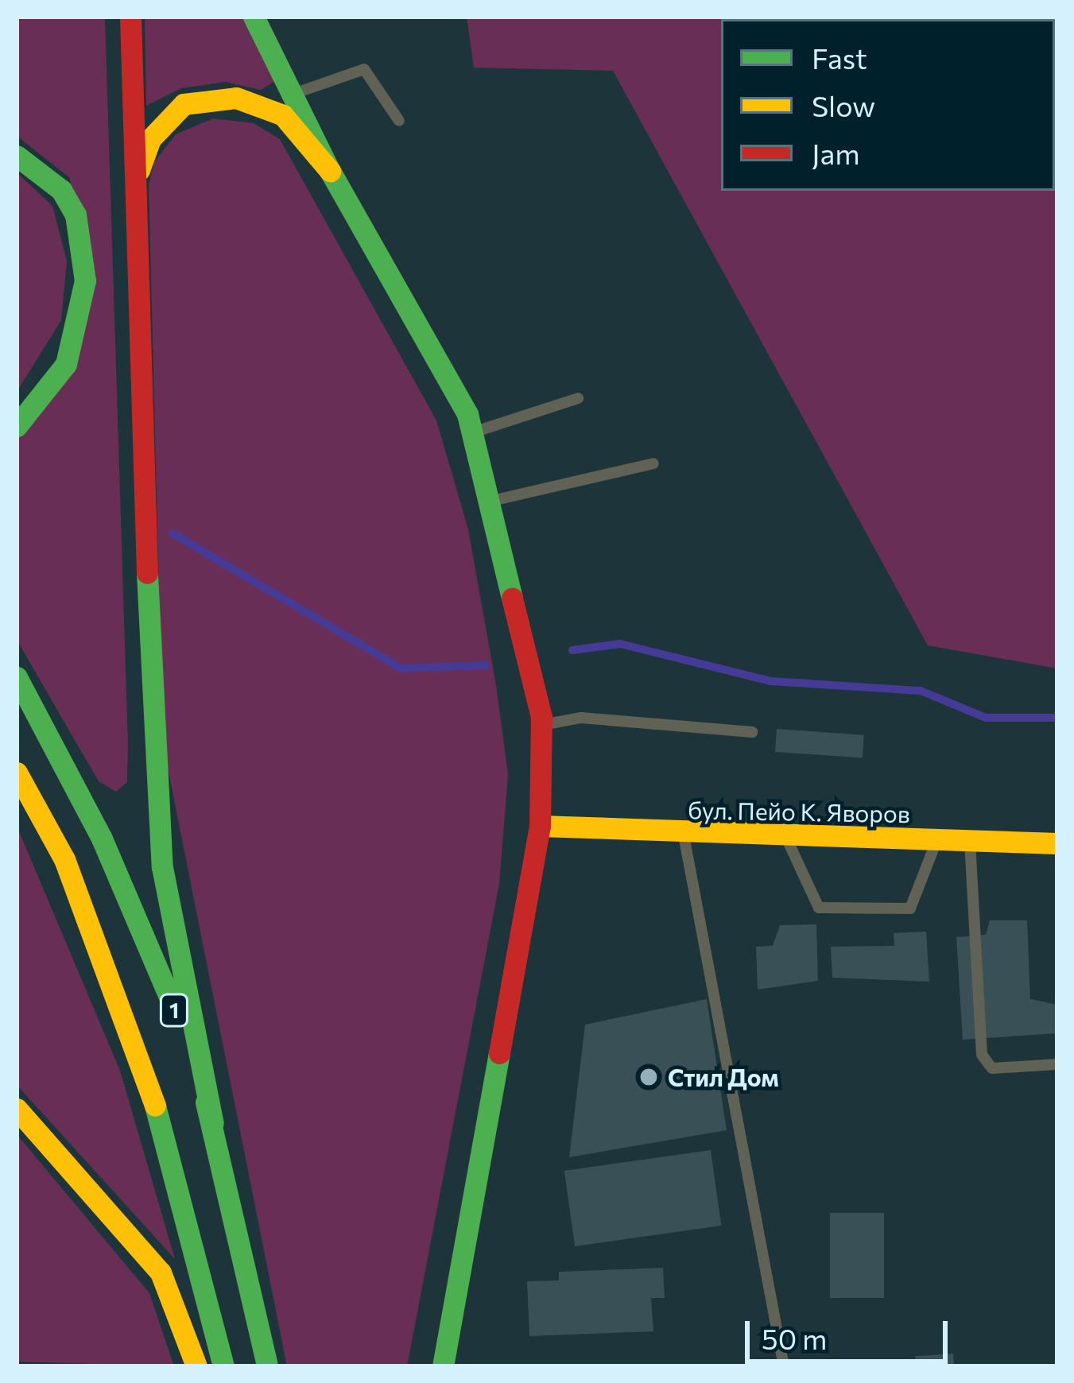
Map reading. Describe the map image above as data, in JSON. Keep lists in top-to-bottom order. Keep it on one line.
{"streets":{"main road":["бул. Пейо К. Яворов","1"]},"places":["Стил Дом"],"legend":["Fast","Slow","Jam"],"scale_bar":"50 m"}
